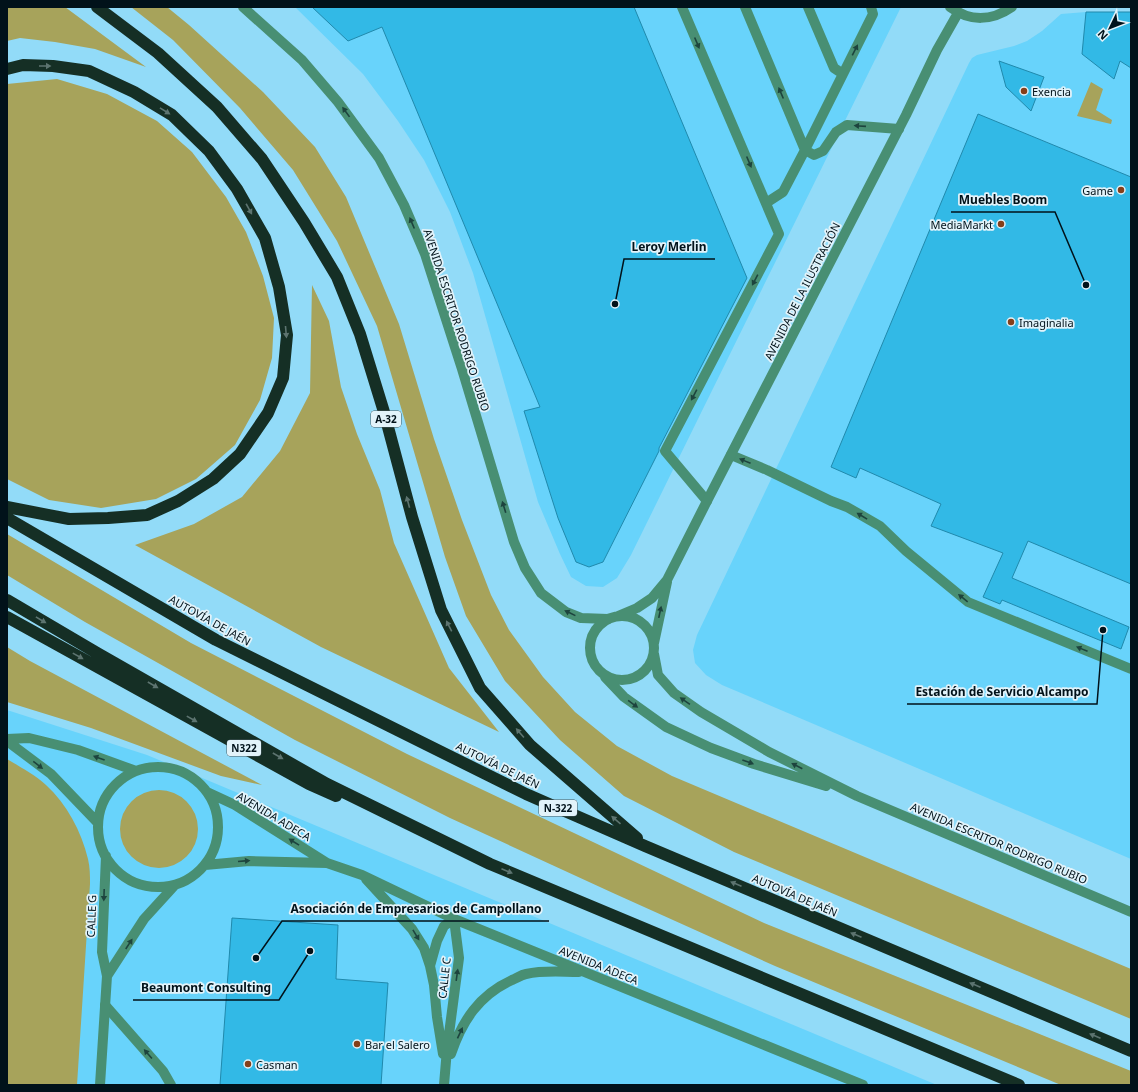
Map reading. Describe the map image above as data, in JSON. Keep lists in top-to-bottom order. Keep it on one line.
{"streets":{"highway":["A-32","AUTOVÍA DE JAÉN","N322","N-322"],"street":["AVENIDA DE LA ILUSTRACIÓN","AVENIDA ESCRITOR RODRIGO RUBIO","AVENIDA ADECA","CALLE G","CALLE C"]},"crossings":[["AVENIDA DE LA ILUSTRACIÓN","AVENIDA ESCRITOR RODRIGO RUBIO"],["A-32","AUTOVÍA DE JAÉN"],["AVENIDA ADECA","CALLE G"],["AVENIDA ADECA","CALLE C"]],"places":["Exencia","Game","MediaMarkt","Muebles Boom","Leroy Merlin","Imaginalia","Estación de Servicio Alcampo","Beaumont Consulting","Asociación de Empresarios de Campollano","Bar el Salero","Casman"],"north":"bottom left"}
